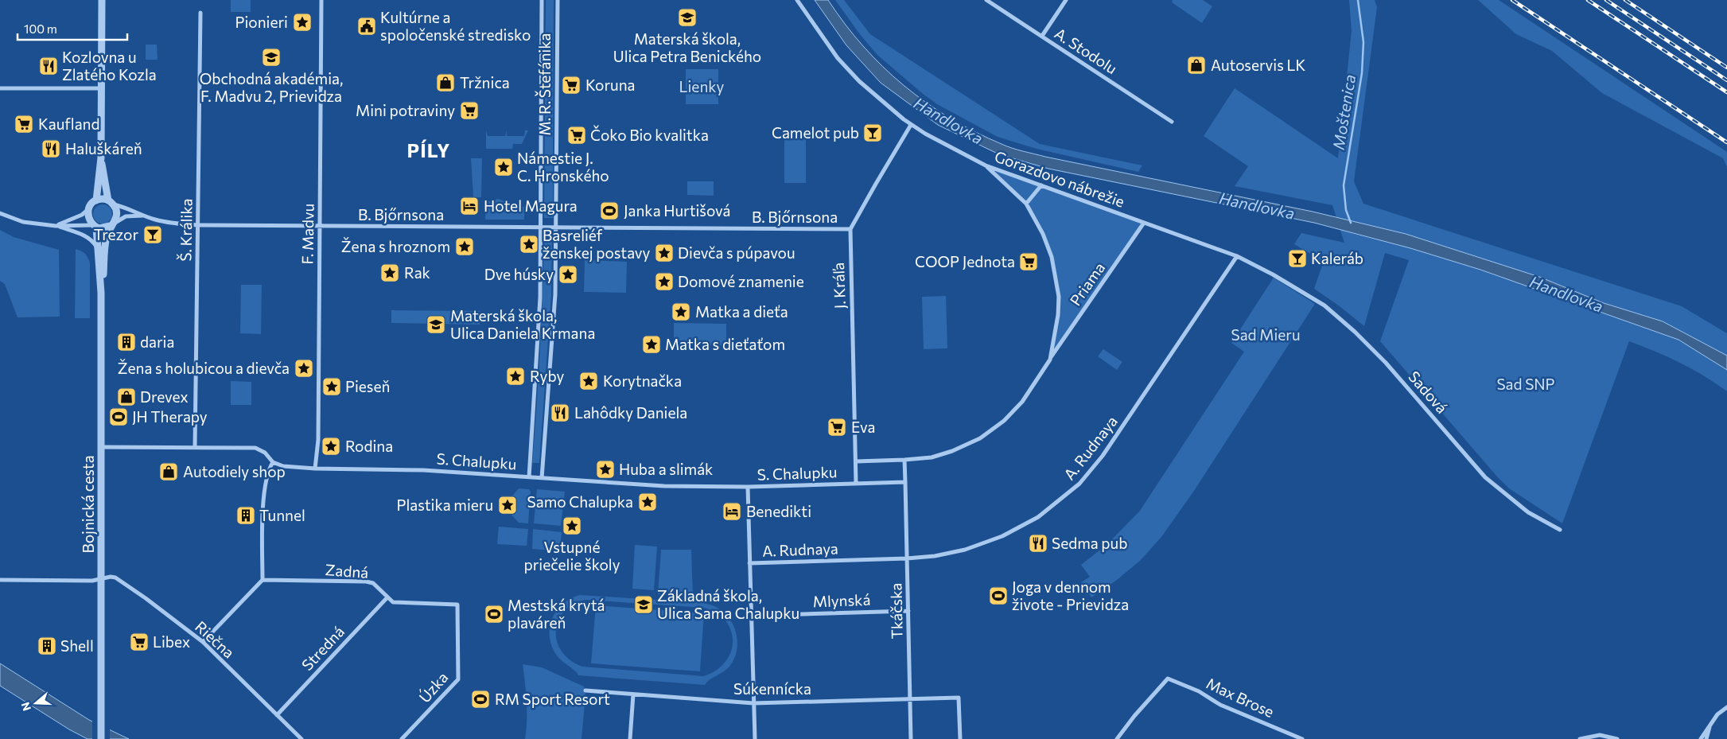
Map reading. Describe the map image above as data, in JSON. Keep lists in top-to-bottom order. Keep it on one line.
{"streets":{"street":["A. Stodolu","M. R. Štefánika","Gorazdovo nábrežie","B. Bjőrnsona","Š. Králika","F. Madvu","Priama","J. Kráľa","Sadová","A. Rudnaya","S. Chalupku","Bojnická cesta","Zadná","Mlynská","Tkáčska","Riečna","Stredná","Úzka","Súkennícka","Max Brose"]},"crossings":[["M. R. Štefánika","B. Bjőrnsona"],["M. R. Štefánika","S. Chalupku"],["Gorazdovo nábrežie","Priama"],["Gorazdovo nábrežie","J. Kráľa"],["Gorazdovo nábrežie","Sadová"],["Gorazdovo nábrežie","A. Rudnaya"],["B. Bjőrnsona","Š. Králika"],["B. Bjőrnsona","F. Madvu"],["B. Bjőrnsona","J. Kráľa"],["B. Bjőrnsona","Bojnická cesta"],["Š. Králika","S. Chalupku"],["F. Madvu","S. Chalupku"],["Priama","S. Chalupku"],["J. Kráľa","S. Chalupku"],["A. Rudnaya","Tkáčska"],["S. Chalupku","Bojnická cesta"],["S. Chalupku","Tkáčska"],["Bojnická cesta","Riečna"],["Zadná","Stredná"],["Zadná","Úzka"],["Mlynská","Tkáčska"],["Tkáčska","Súkennícka"],["Riečna","Stredná"],["Stredná","Úzka"]],"districts":["PÍLY"],"water":["Moštenica","Handlovka"],"parks":["Lienky","Sad Mieru","Sad SNP"],"places":{"school or university":["Materská škola, Ulica Petra Benického","Obchodná akadémia, F. Madvu 2, Prievidza","Materská škola, Ulica Daniela Krmana","Základná škola, Ulica Sama Chalupku"],"place":["Pionieri","Námestie J. C. Hronského","Basreliéf ženskej postavy","Žena s hroznom","Dievča s púpavou","Rak","Dve húsky","Domové znamenie","Matka a dieťa","Matka s dieťaťom","Žena s holubicou a dievča","Ryby","Korytnačka","Pieseň","Rodina","Huba a slimák","Samo Chalupka","Plastika mieru","Vstupné priečelie školy"],"public building":["Kultúrne a spoločenské stredisko"],"shop":["Autoservis LK","Tržnica","Drevex","Autodiely shop"],"restaurant":["Kozlovna u Zlatého Kozla","Haluškáreň","Lahôdky Daniela","Sedma pub"],"supermarket":["Koruna","Mini potraviny","Kaufland","Čoko Bio kvalitka","COOP Jednota","Eva","Libex"],"bar":["Camelot pub","Trezor","Kaleráb"],"hotel":["Hotel Magura","Benedikti"],"sports":["Janka Hurtišová","JH Therapy","Joga v dennom živote - Prievidza","Mestská krytá plaváreň","RM Sport Resort"],"building":["daria","Tunnel","Shell"]},"scale_bar":"100 m","north":"left"}
